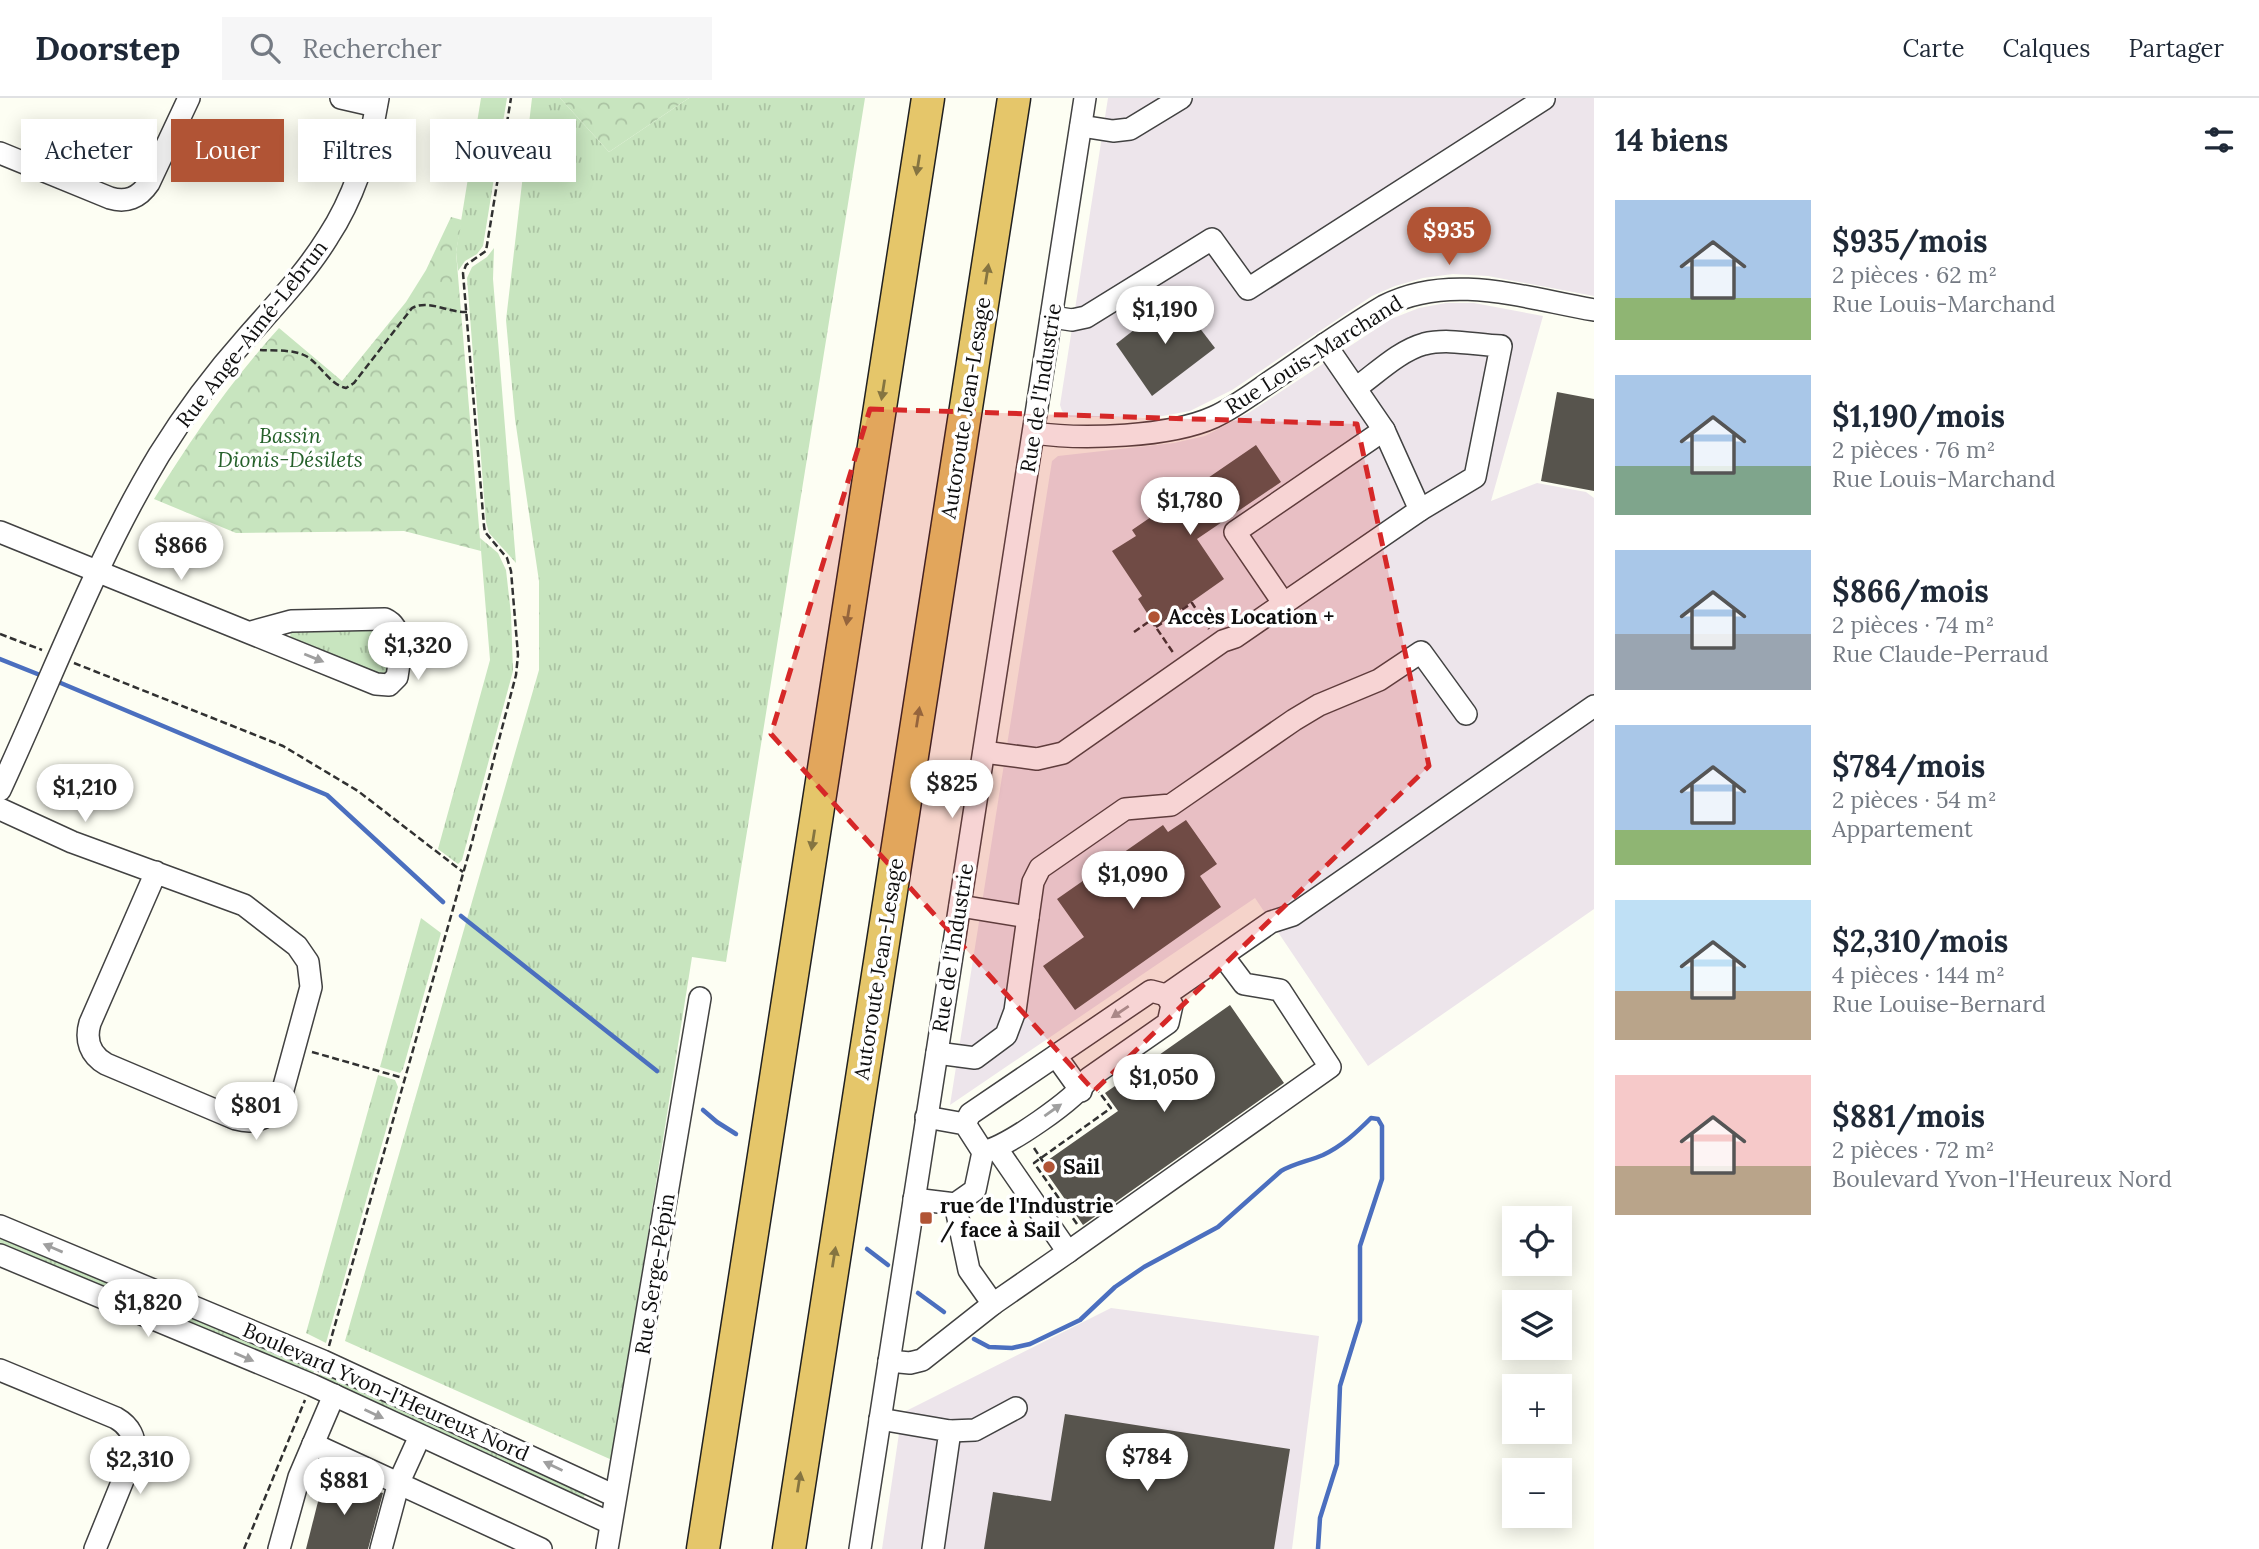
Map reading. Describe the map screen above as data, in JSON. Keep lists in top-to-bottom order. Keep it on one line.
{"streets":{"highway":["Autoroute Jean-Lesage"],"street":["Rue Ange-Aimé-Lebrun","Rue Louis-Marchand","Rue de l'Industrie","Rue Serge-Pépin","Boulevard Yvon-l'Heureux Nord"]},"crossings":[["Rue Louis-Marchand","Rue de l'Industrie"],["Rue Serge-Pépin","Boulevard Yvon-l'Heureux Nord"]],"parks":["Bassin Dionis-Désilets"],"places":{"other":["Accès Location +","Sail"],"transit":["rue de l'Industrie / face à Sail"]},"page":{"header":"Doorstep","search":"Rechercher","nav":["Carte","Calques","Partager"],"heading":"14 biens","chip":["Acheter","Louer","Filtres","Nouveau"],"list":[{"name":"$935/mois","note":"2 pièces · 62 m² · Rue Louis-Marchand"},{"name":"$1,190/mois","note":"2 pièces · 76 m² · Rue Louis-Marchand"},{"name":"$866/mois","note":"2 pièces · 74 m² · Rue Claude-Perraud"},{"name":"$784/mois","note":"2 pièces · 54 m² · Appartement"},{"name":"$2,310/mois","note":"4 pièces · 144 m² · Rue Louise-Bernard"},{"name":"$881/mois","note":"2 pièces · 72 m² · Boulevard Yvon-l'Heureux Nord"}],"price":["$935","$1,190","$1,780","$866","$1,320","$825","$1,210","$1,090","$1,050","$801","$1,820","$784","$2,310","$881"],"map_buttons":["+","−"]}}
